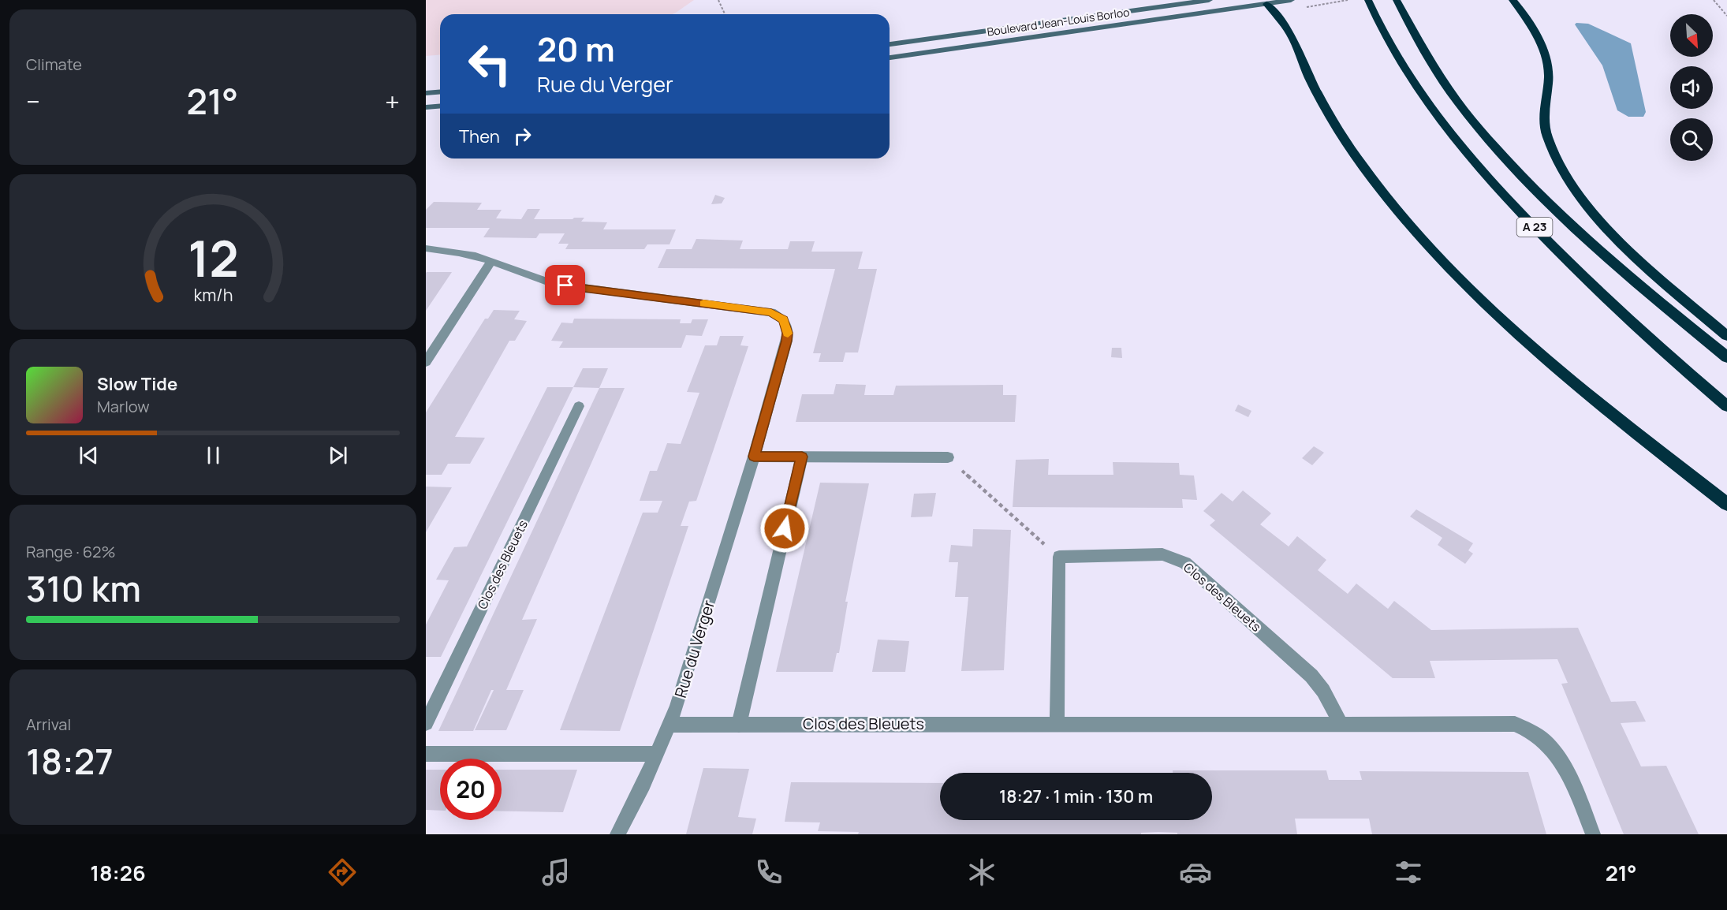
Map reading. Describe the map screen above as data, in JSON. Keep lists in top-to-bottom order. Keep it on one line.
{"streets":{"highway":["A 23"],"main road":["Boulevard Jean-Louis Borloo"],"street":["Clos des Bleuets","Rue du Verger"]},"crossings":[["Clos des Bleuets","Rue du Verger"]],"north":"bottom right","page":{"tile":["Climate",["Range · 62%","310 km"],["Arrival","18:27"]],"turn":["20 m","Rue du Verger"],"heat":["−","21°","+"],"then":"Then","song":["Slow Tide","Marlow"],"limit":"20","trip":"18:27 · 1 min · 130 m","tabs":["18:26","21°"],"gauge":["12","km/h"]}}
